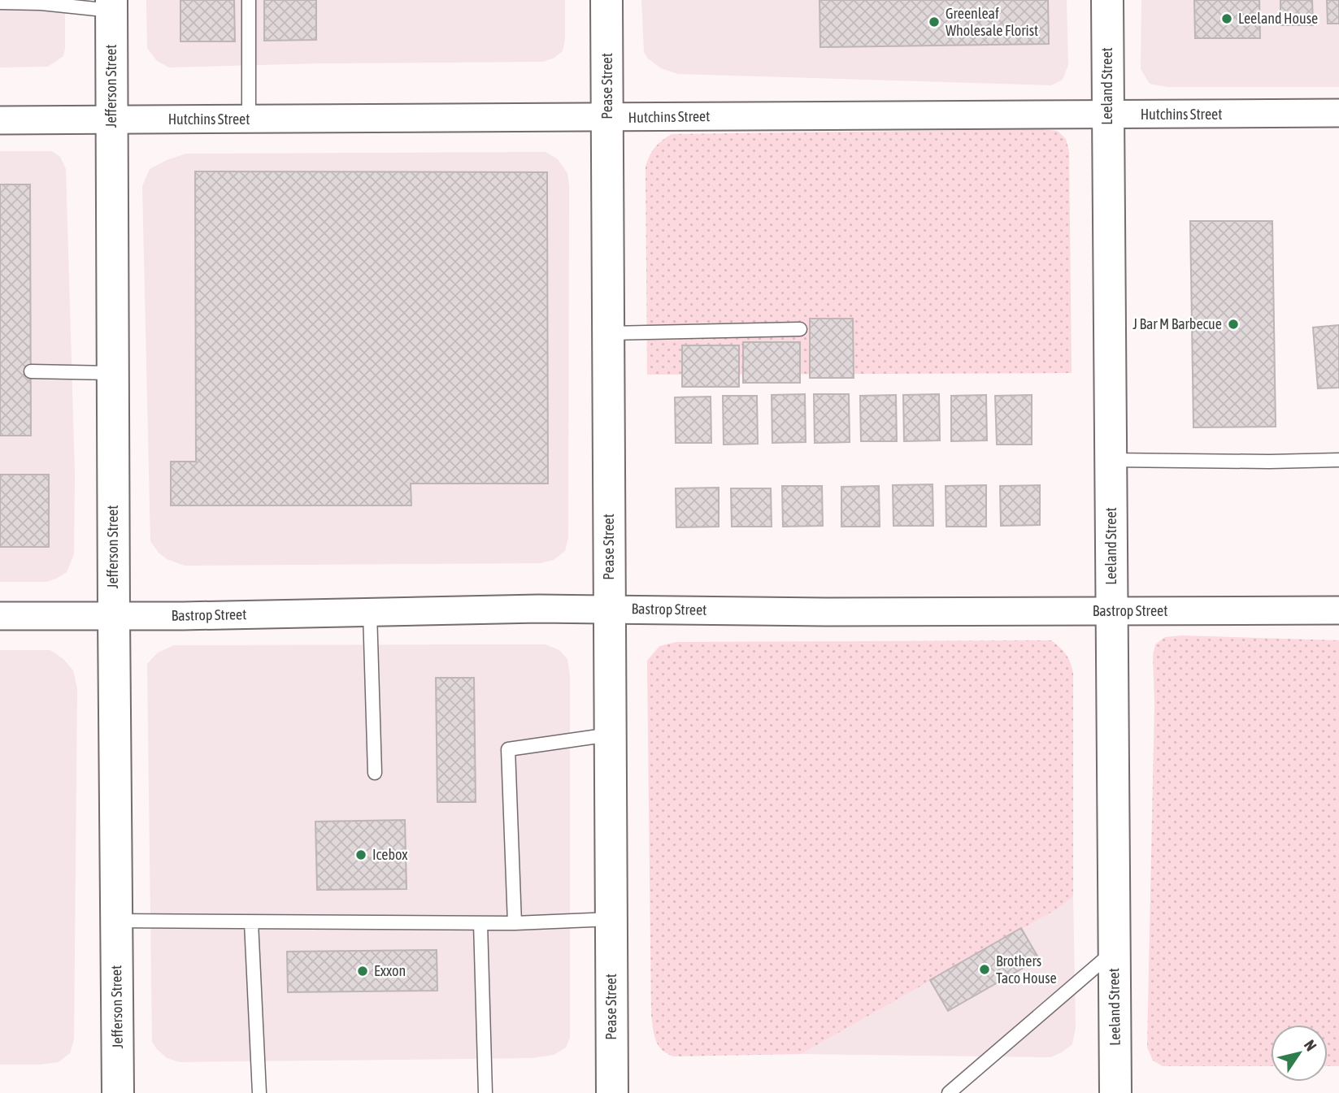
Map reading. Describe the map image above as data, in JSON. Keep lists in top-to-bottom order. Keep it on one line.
{"streets":{"street":["Jefferson Street","Pease Street","Leeland Street","Hutchins Street","Bastrop Street"]},"crossings":[["Jefferson Street","Hutchins Street"],["Jefferson Street","Bastrop Street"],["Pease Street","Hutchins Street"],["Pease Street","Bastrop Street"],["Leeland Street","Hutchins Street"],["Leeland Street","Bastrop Street"]],"places":["Leeland House","Greenleaf Wholesale Florist","J Bar M Barbecue","Icebox","Brothers Taco House","Exxon"],"north":"top right"}
